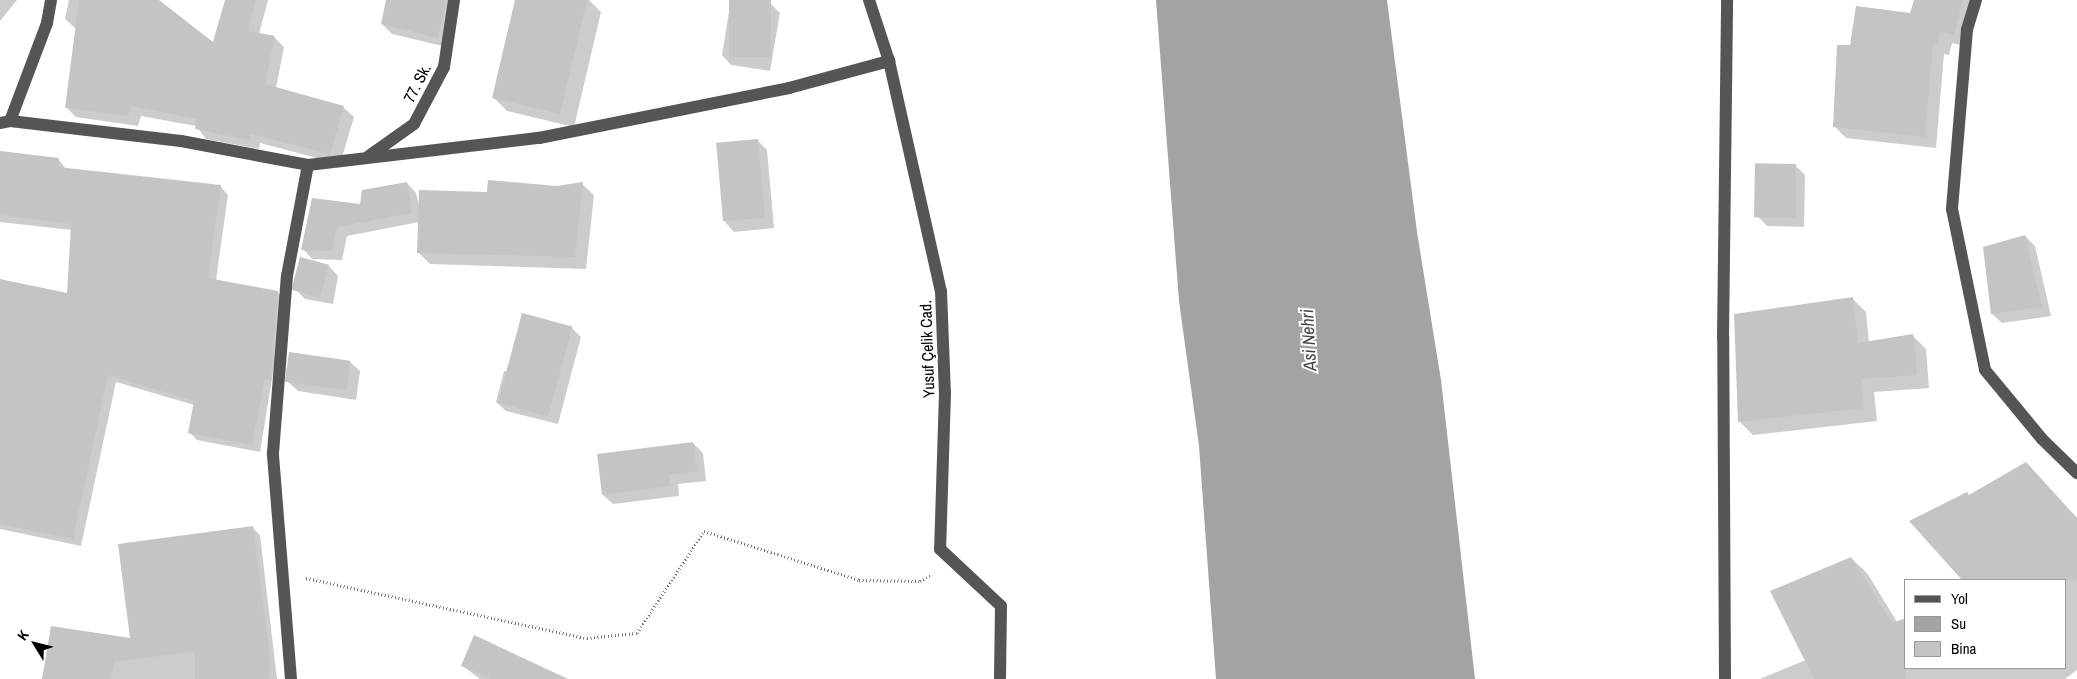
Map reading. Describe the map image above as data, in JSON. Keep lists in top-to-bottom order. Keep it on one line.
{"streets":{"street":["77. Sk.","Yusuf Çelik Cad."]},"water":["Asi Nehri"],"legend":["Yol","Su","Bina"],"north":"top left"}
